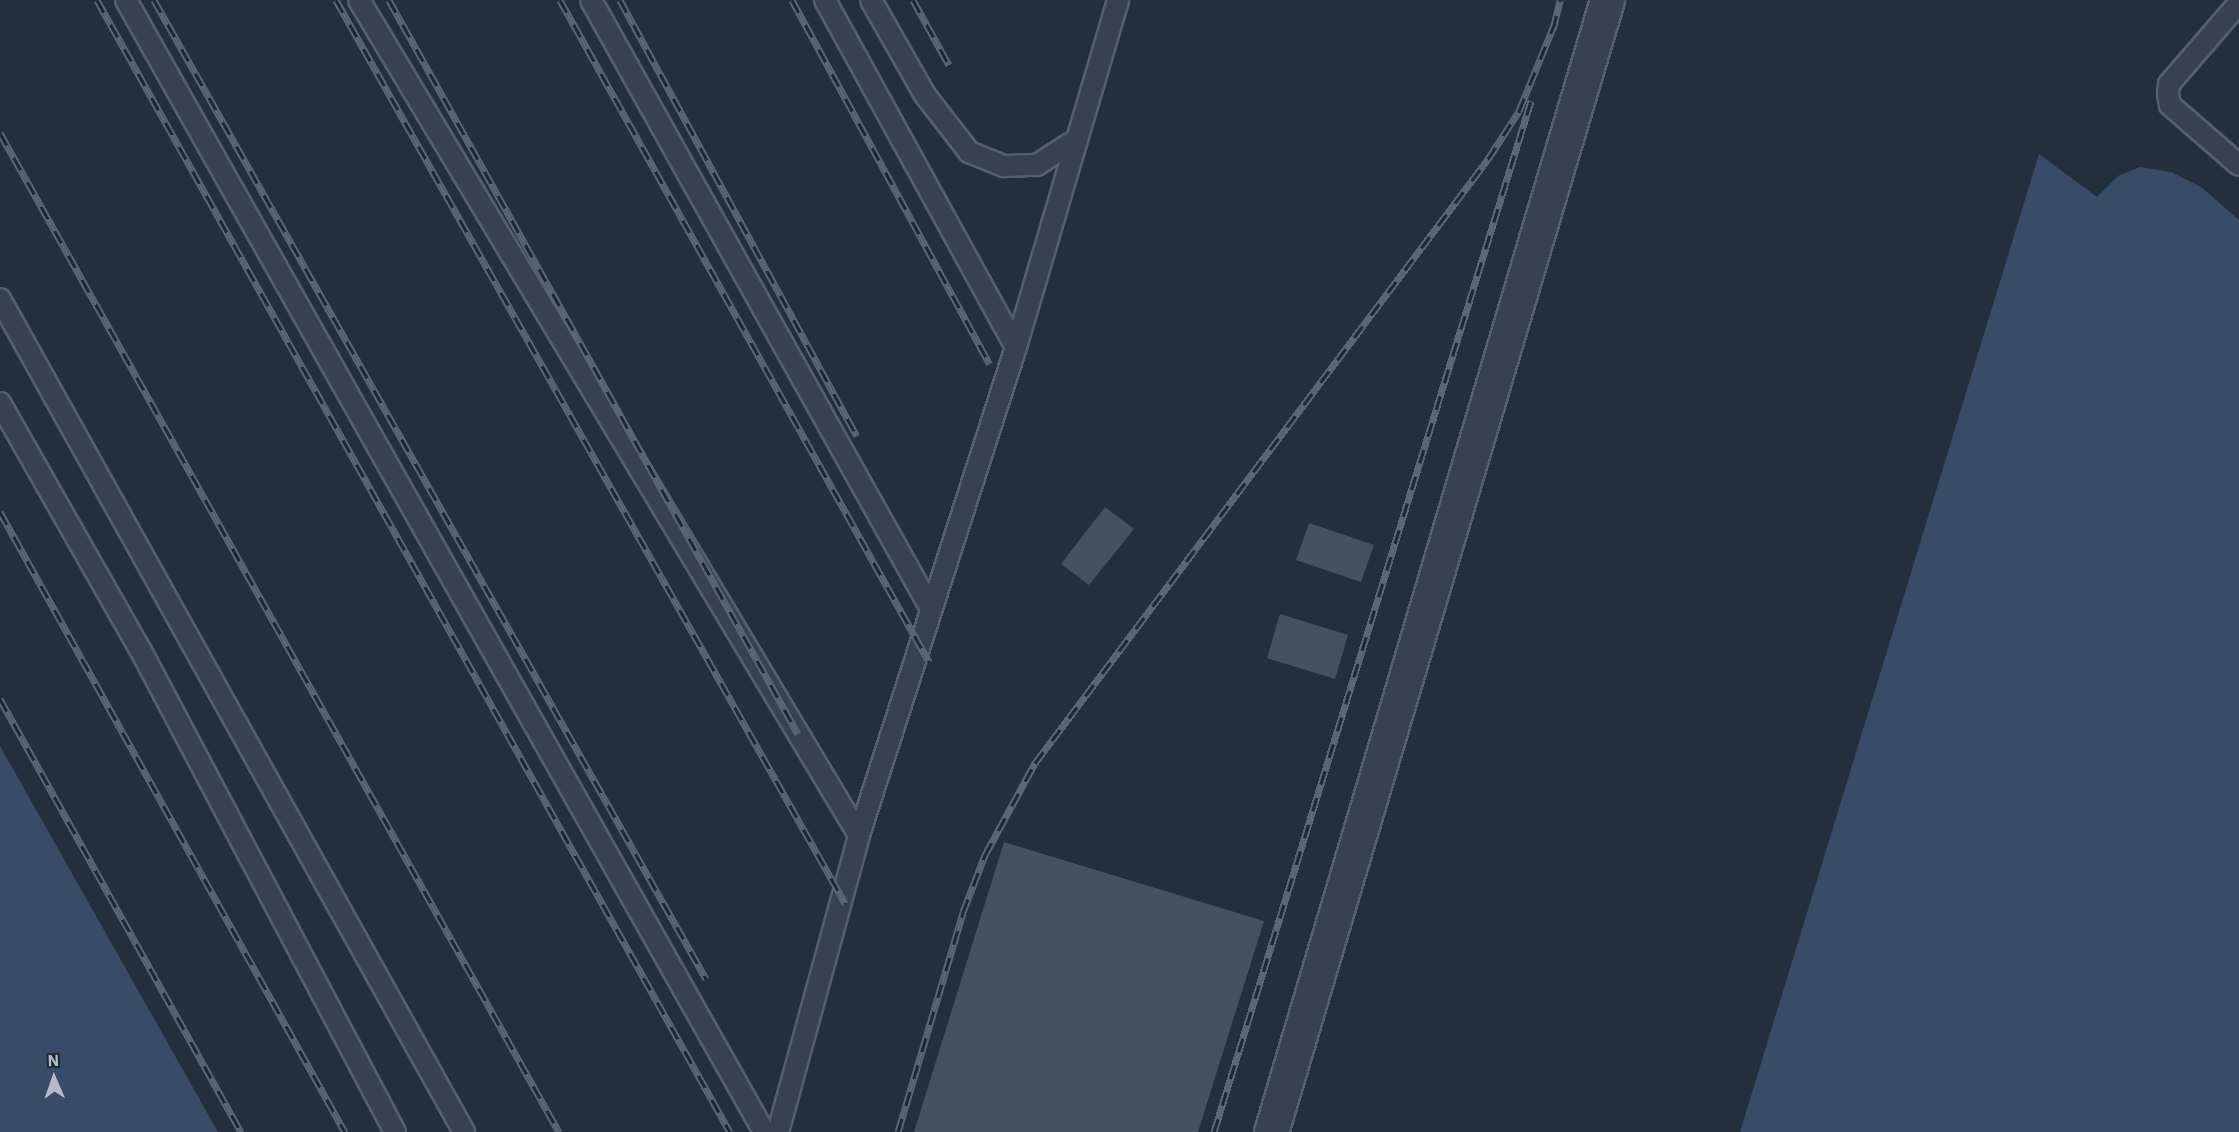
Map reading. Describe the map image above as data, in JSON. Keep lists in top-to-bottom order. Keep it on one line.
{"north":"top"}
